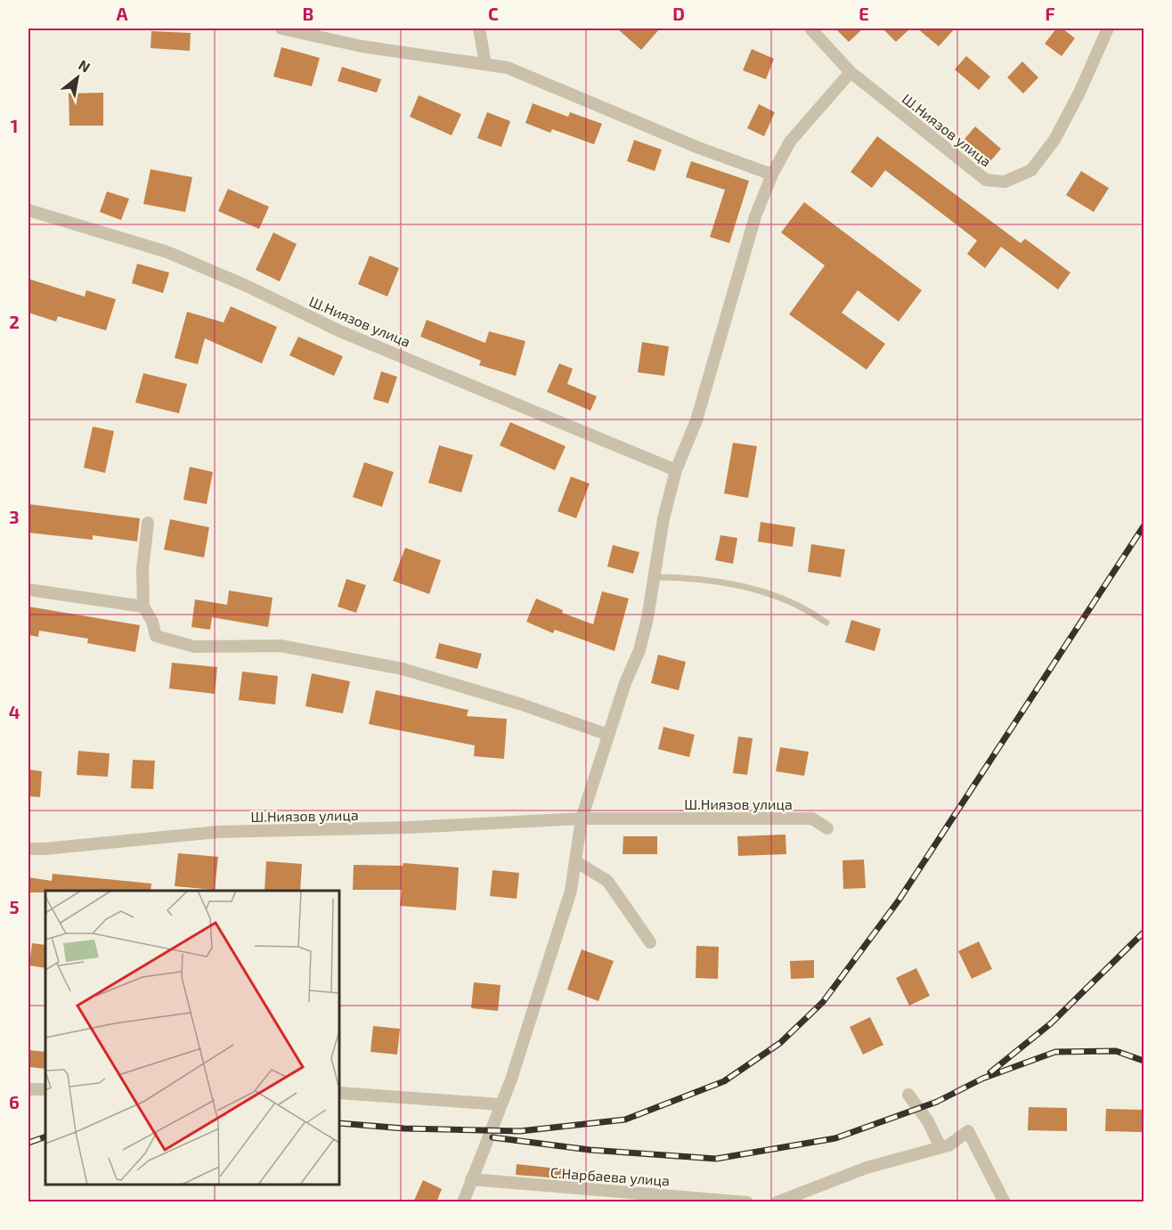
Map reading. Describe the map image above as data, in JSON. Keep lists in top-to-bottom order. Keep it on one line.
{"streets":{"street":["Ш.Ниязов улица","С.Нарбаева улица"]},"north":"top right","grid":{"columns":["A","B","C","D","E","F"],"rows":["1","2","3","4","5","6"]}}
